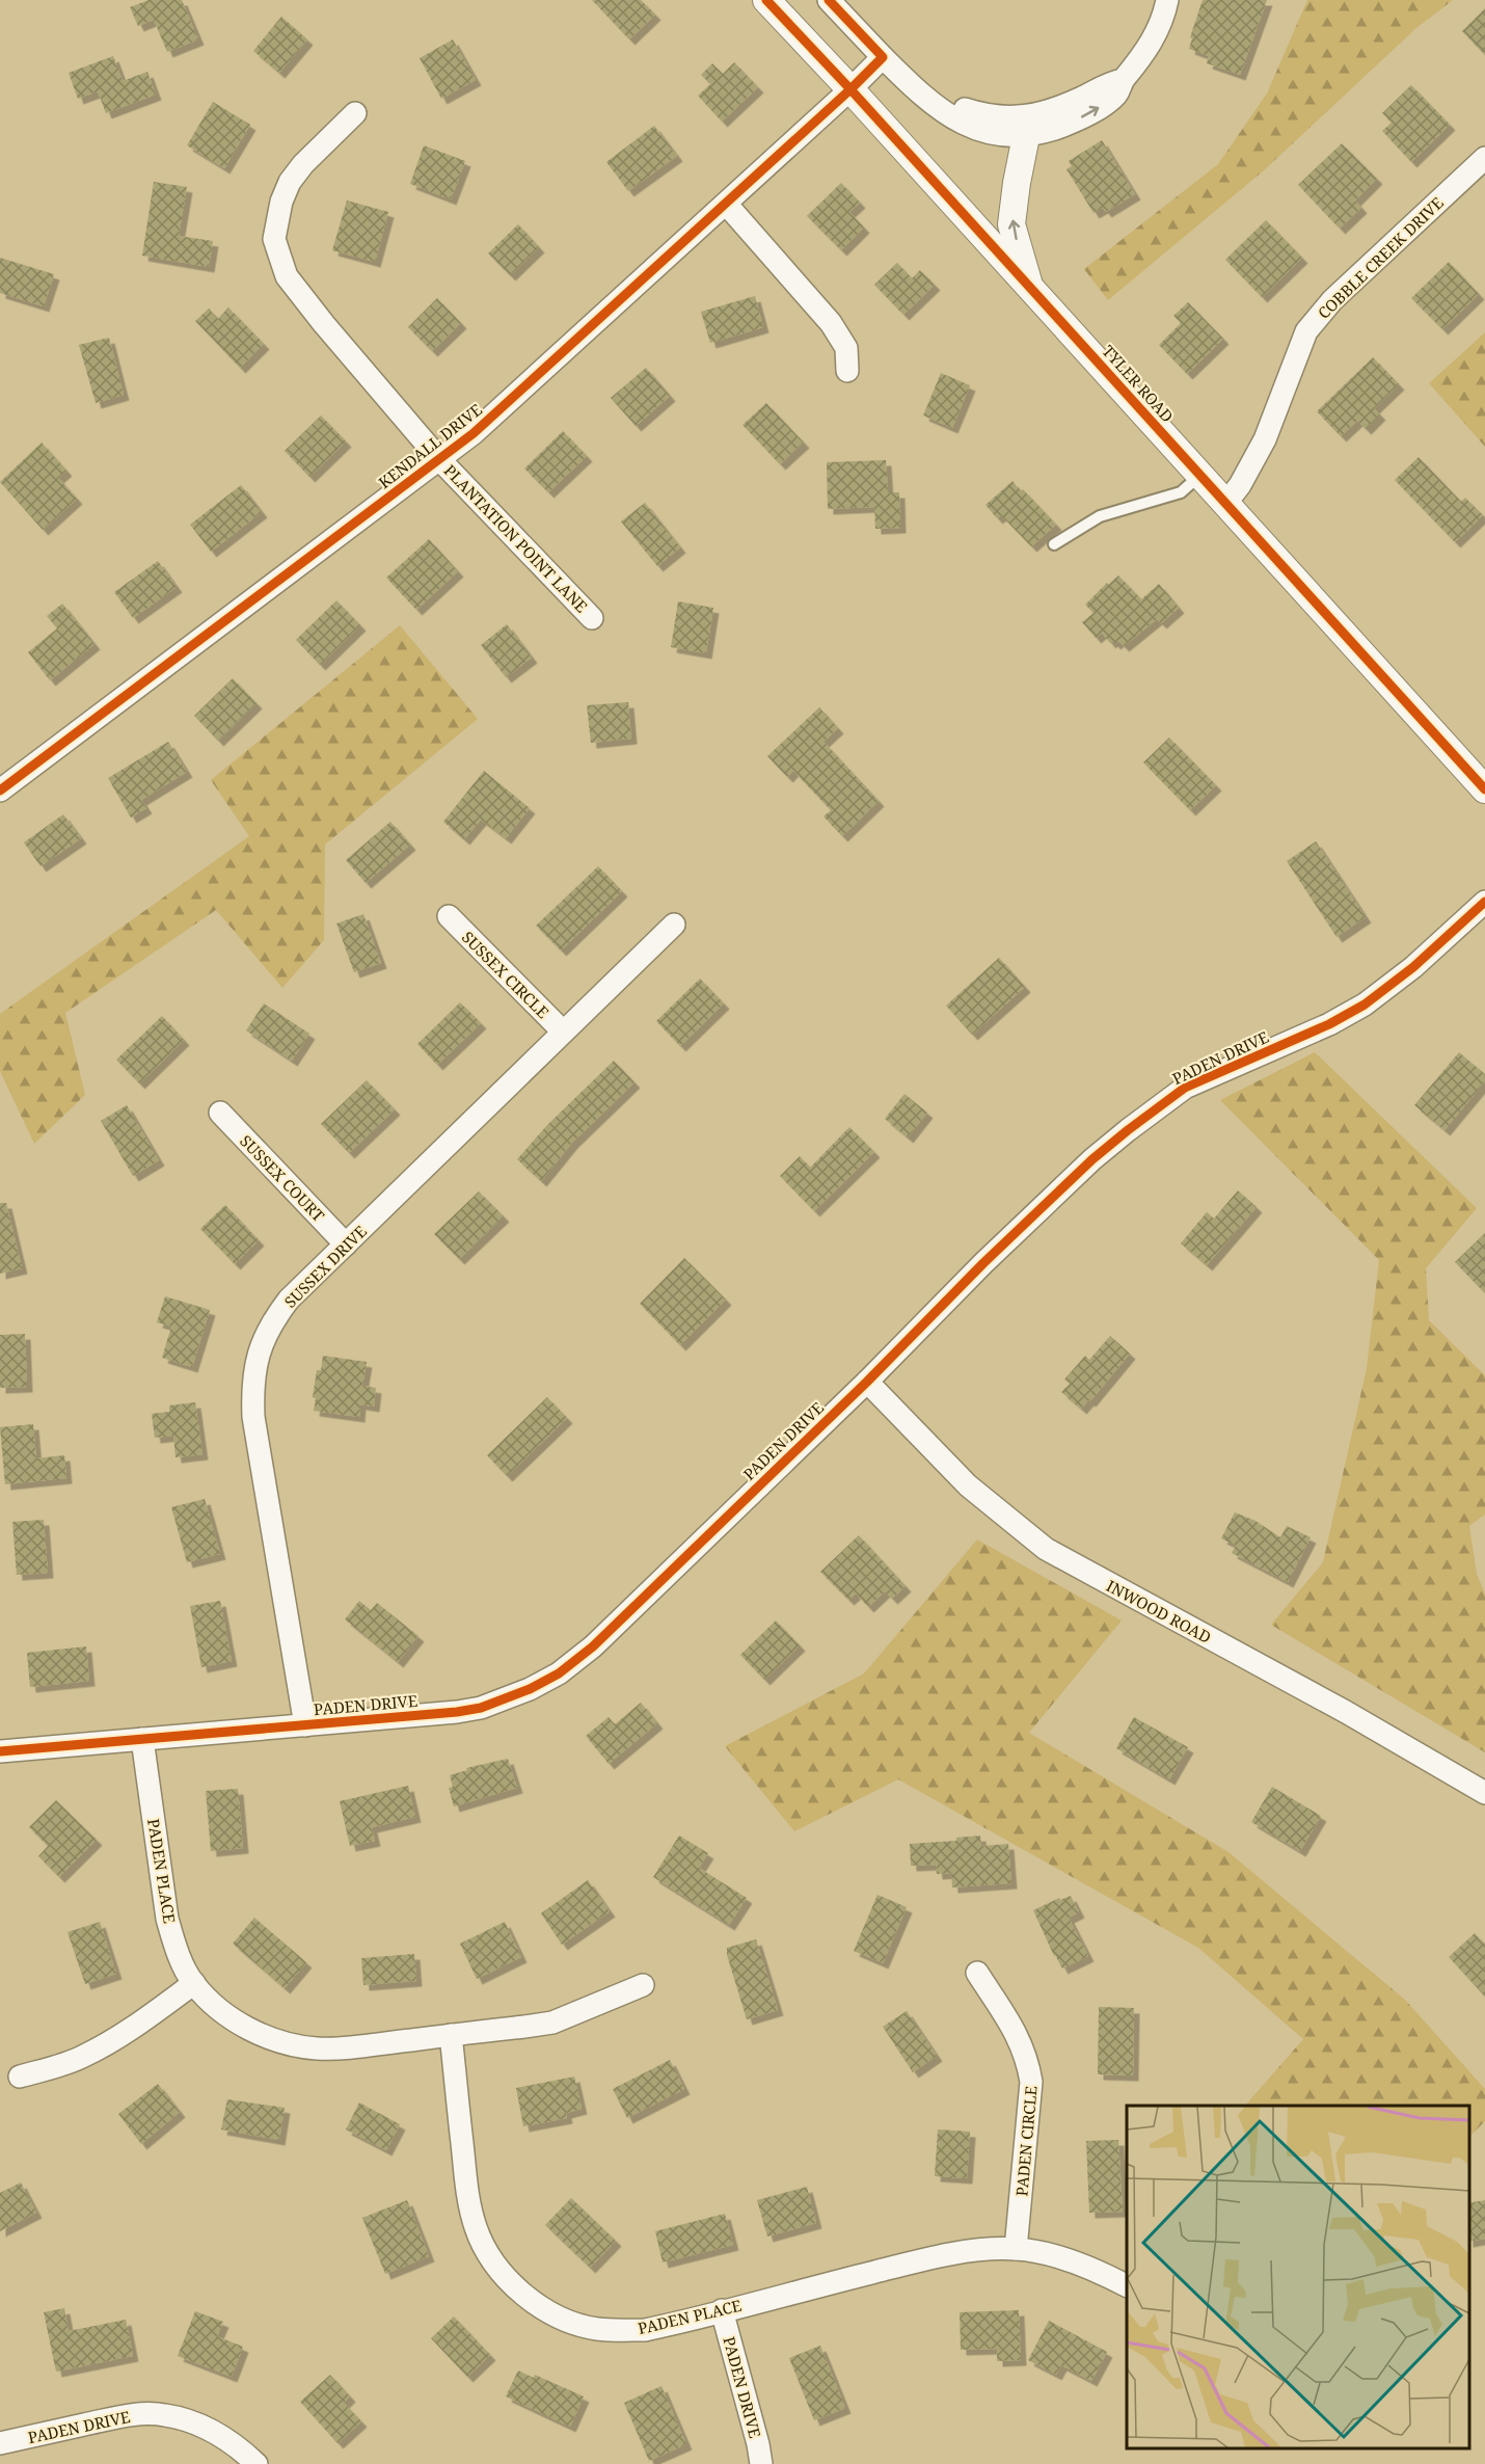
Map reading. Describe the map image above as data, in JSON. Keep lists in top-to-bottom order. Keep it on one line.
{"streets":{"street":["COBBLE CREEK DRIVE","TYLER ROAD","KENDALL DRIVE","PLANTATION POINT LANE","SUSSEX CIRCLE","PADEN DRIVE","SUSSEX COURT","SUSSEX DRIVE","INWOOD ROAD","PADEN PLACE","PADEN CIRCLE"]},"crossings":[["COBBLE CREEK DRIVE","TYLER ROAD"],["TYLER ROAD","KENDALL DRIVE"],["KENDALL DRIVE","PLANTATION POINT LANE"],["SUSSEX CIRCLE","SUSSEX DRIVE"],["PADEN DRIVE","SUSSEX DRIVE"],["PADEN DRIVE","INWOOD ROAD"],["PADEN DRIVE","PADEN PLACE"],["SUSSEX COURT","SUSSEX DRIVE"],["PADEN PLACE","PADEN CIRCLE"]]}
